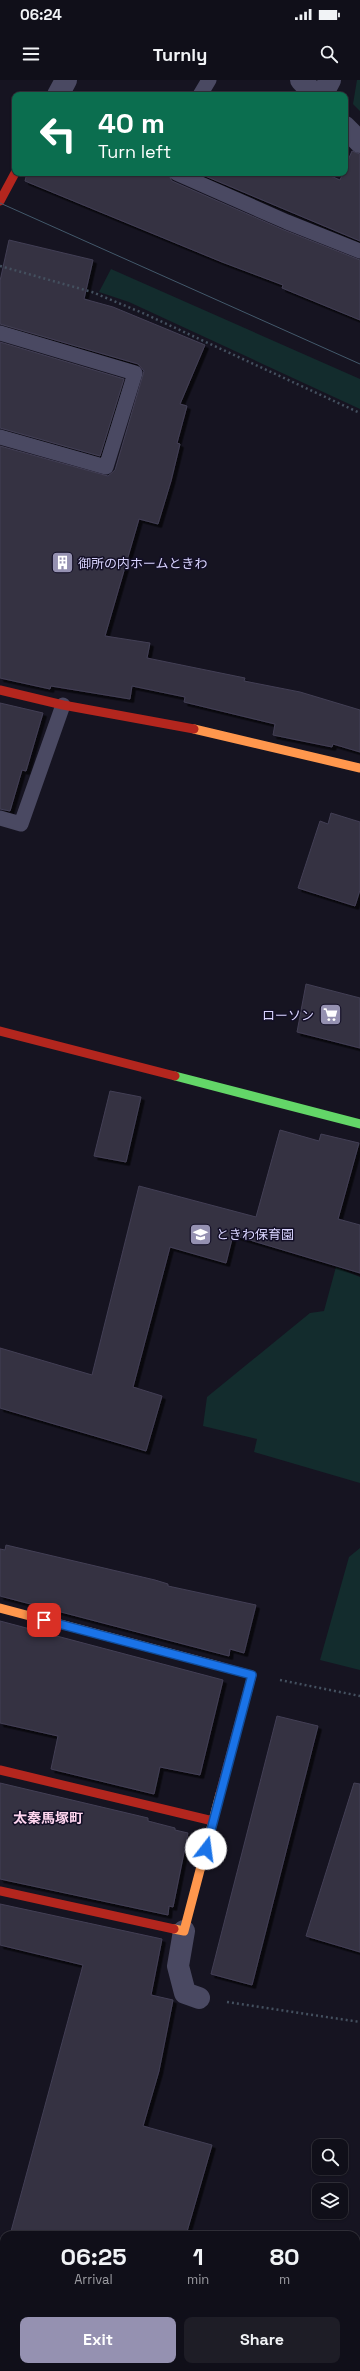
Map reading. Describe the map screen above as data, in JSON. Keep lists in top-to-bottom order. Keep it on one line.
{"districts":["太秦馬塚町"],"places":{"building":["御所の内ホームときわ"],"supermarket":["ローソン"],"school or university":["ときわ保育園"]},"page":{"status":"06:24","header":"Turnly","turn":["40 m","Turn left"],"eta":["06:25","Arrival","1","min","80","m"],"buttons":["Exit","Share"]}}
